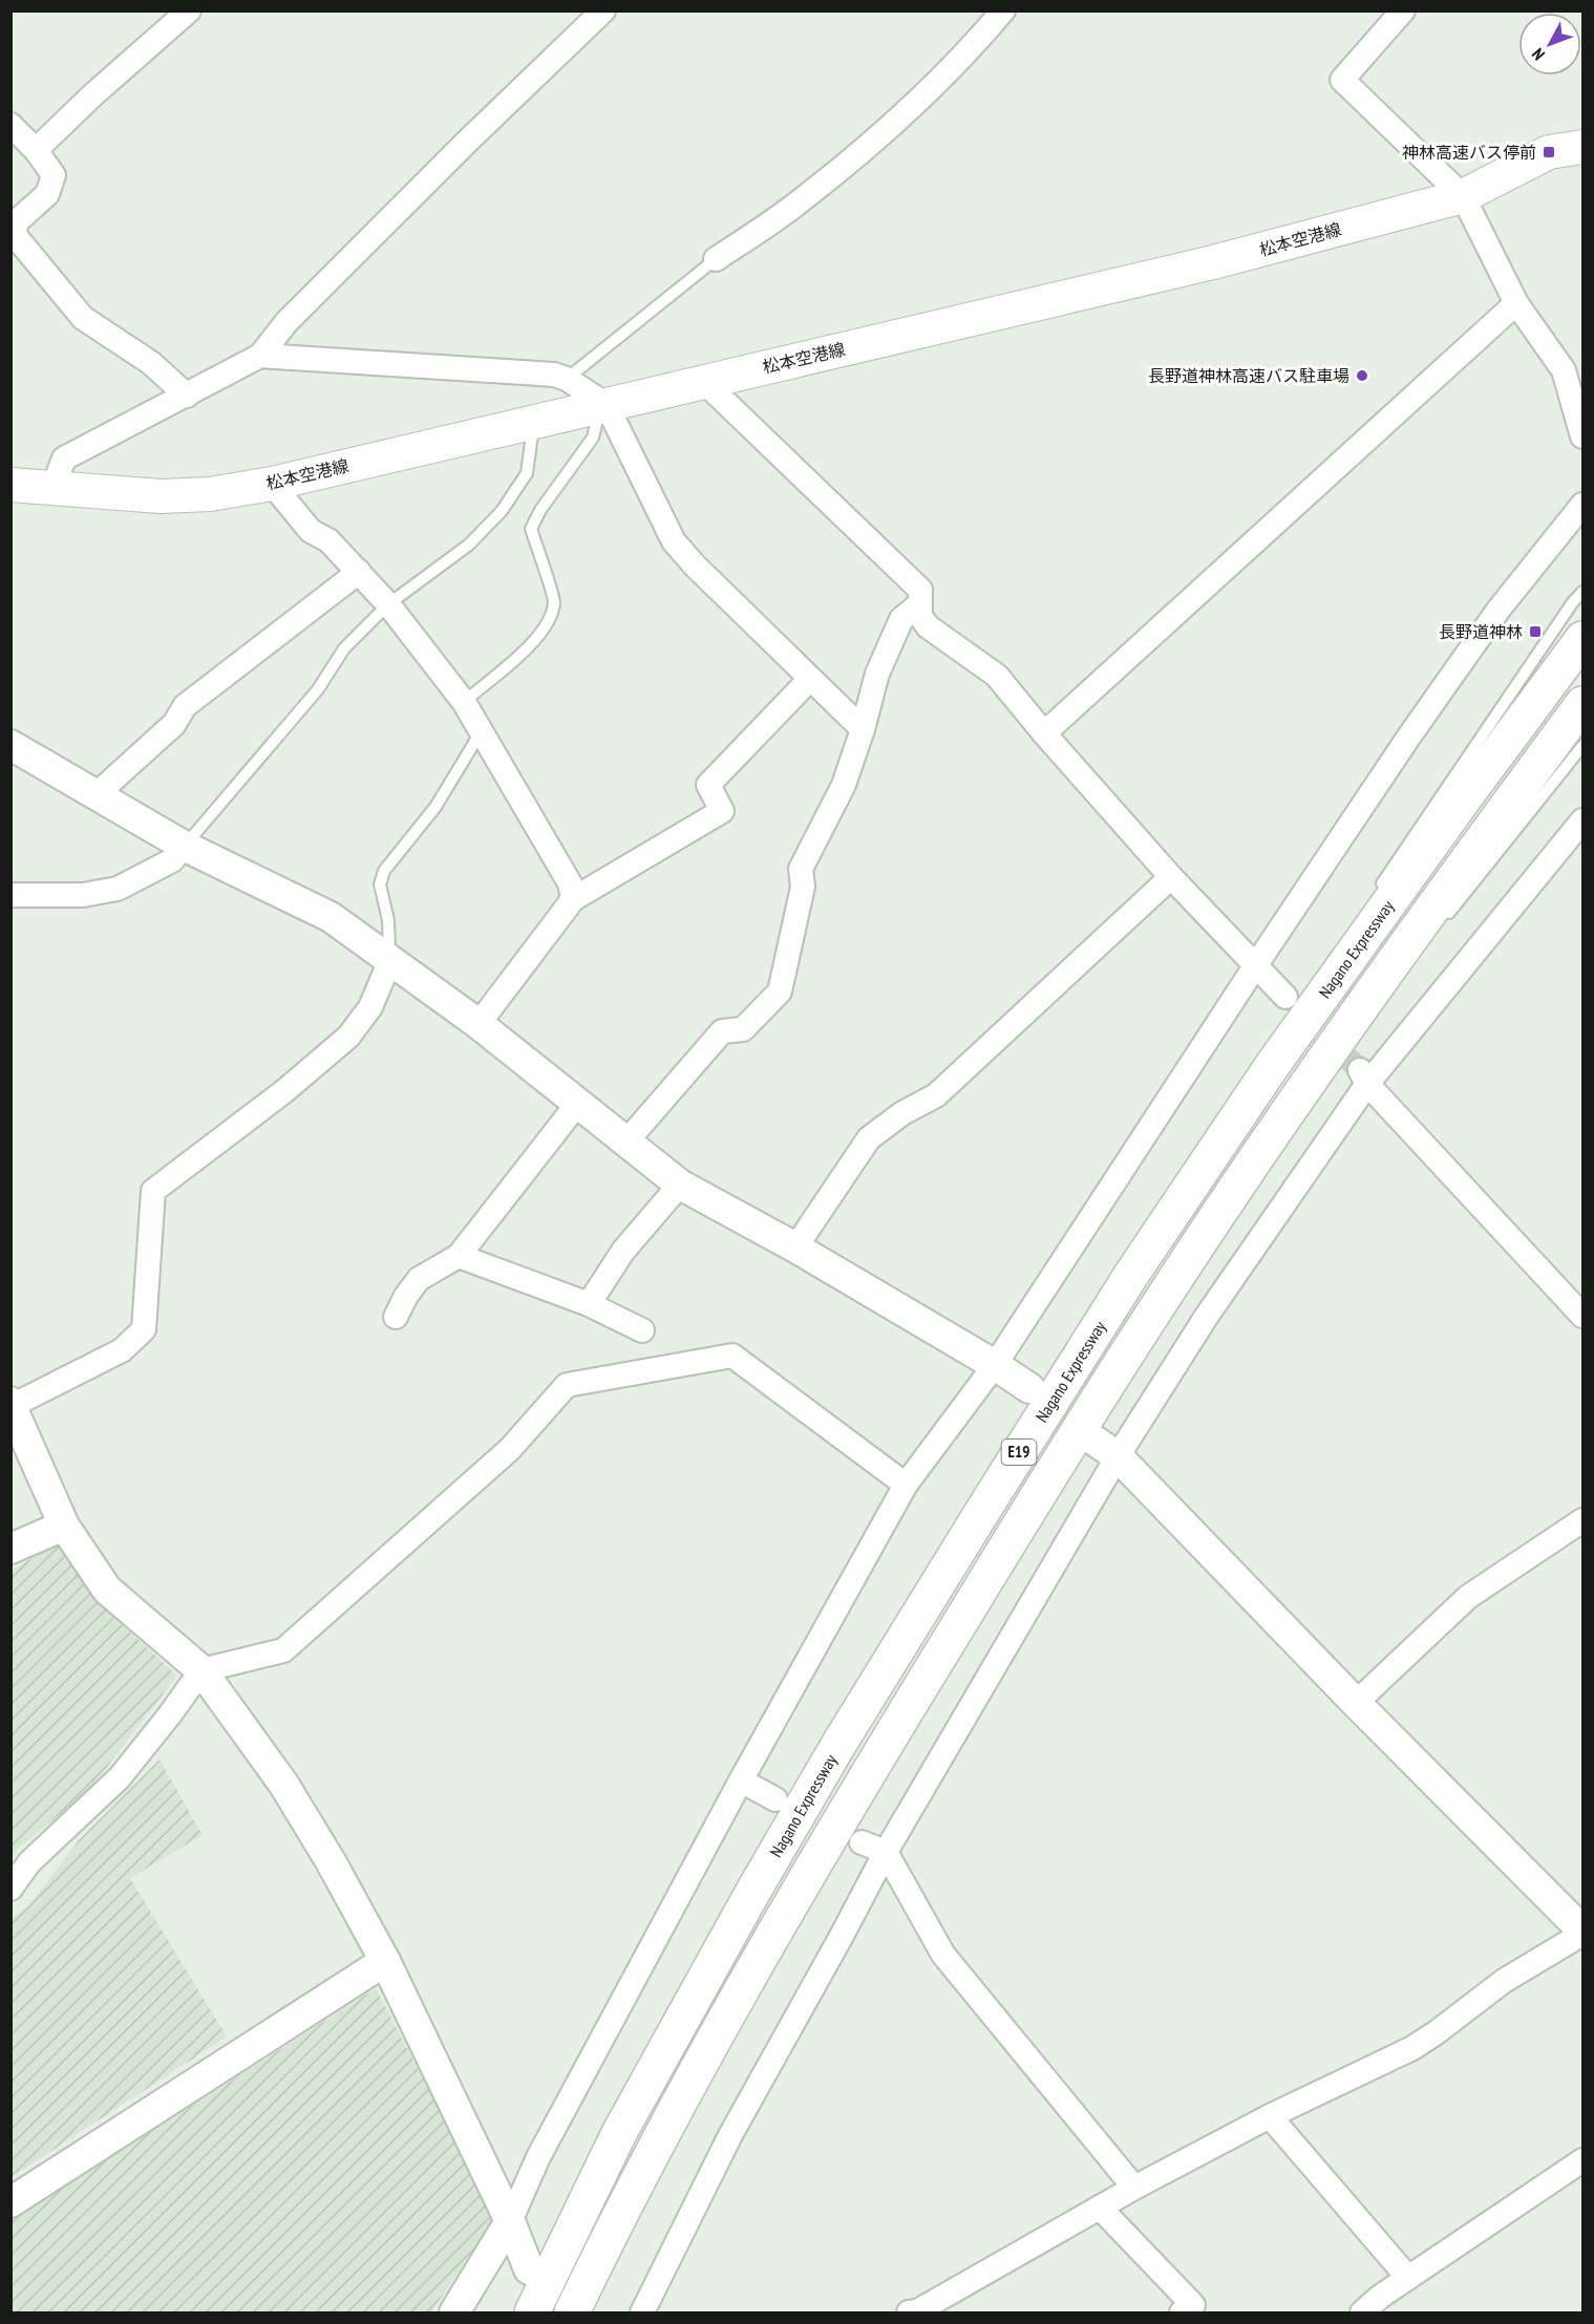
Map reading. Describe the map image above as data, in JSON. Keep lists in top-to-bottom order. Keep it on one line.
{"streets":{"highway":["Nagano Expressway","E19"],"main road":["松本空港線"]},"places":{"transit":["神林高速バス停前","長野道神林"],"other":["長野道神林高速バス駐車場"]},"north":"bottom left"}
